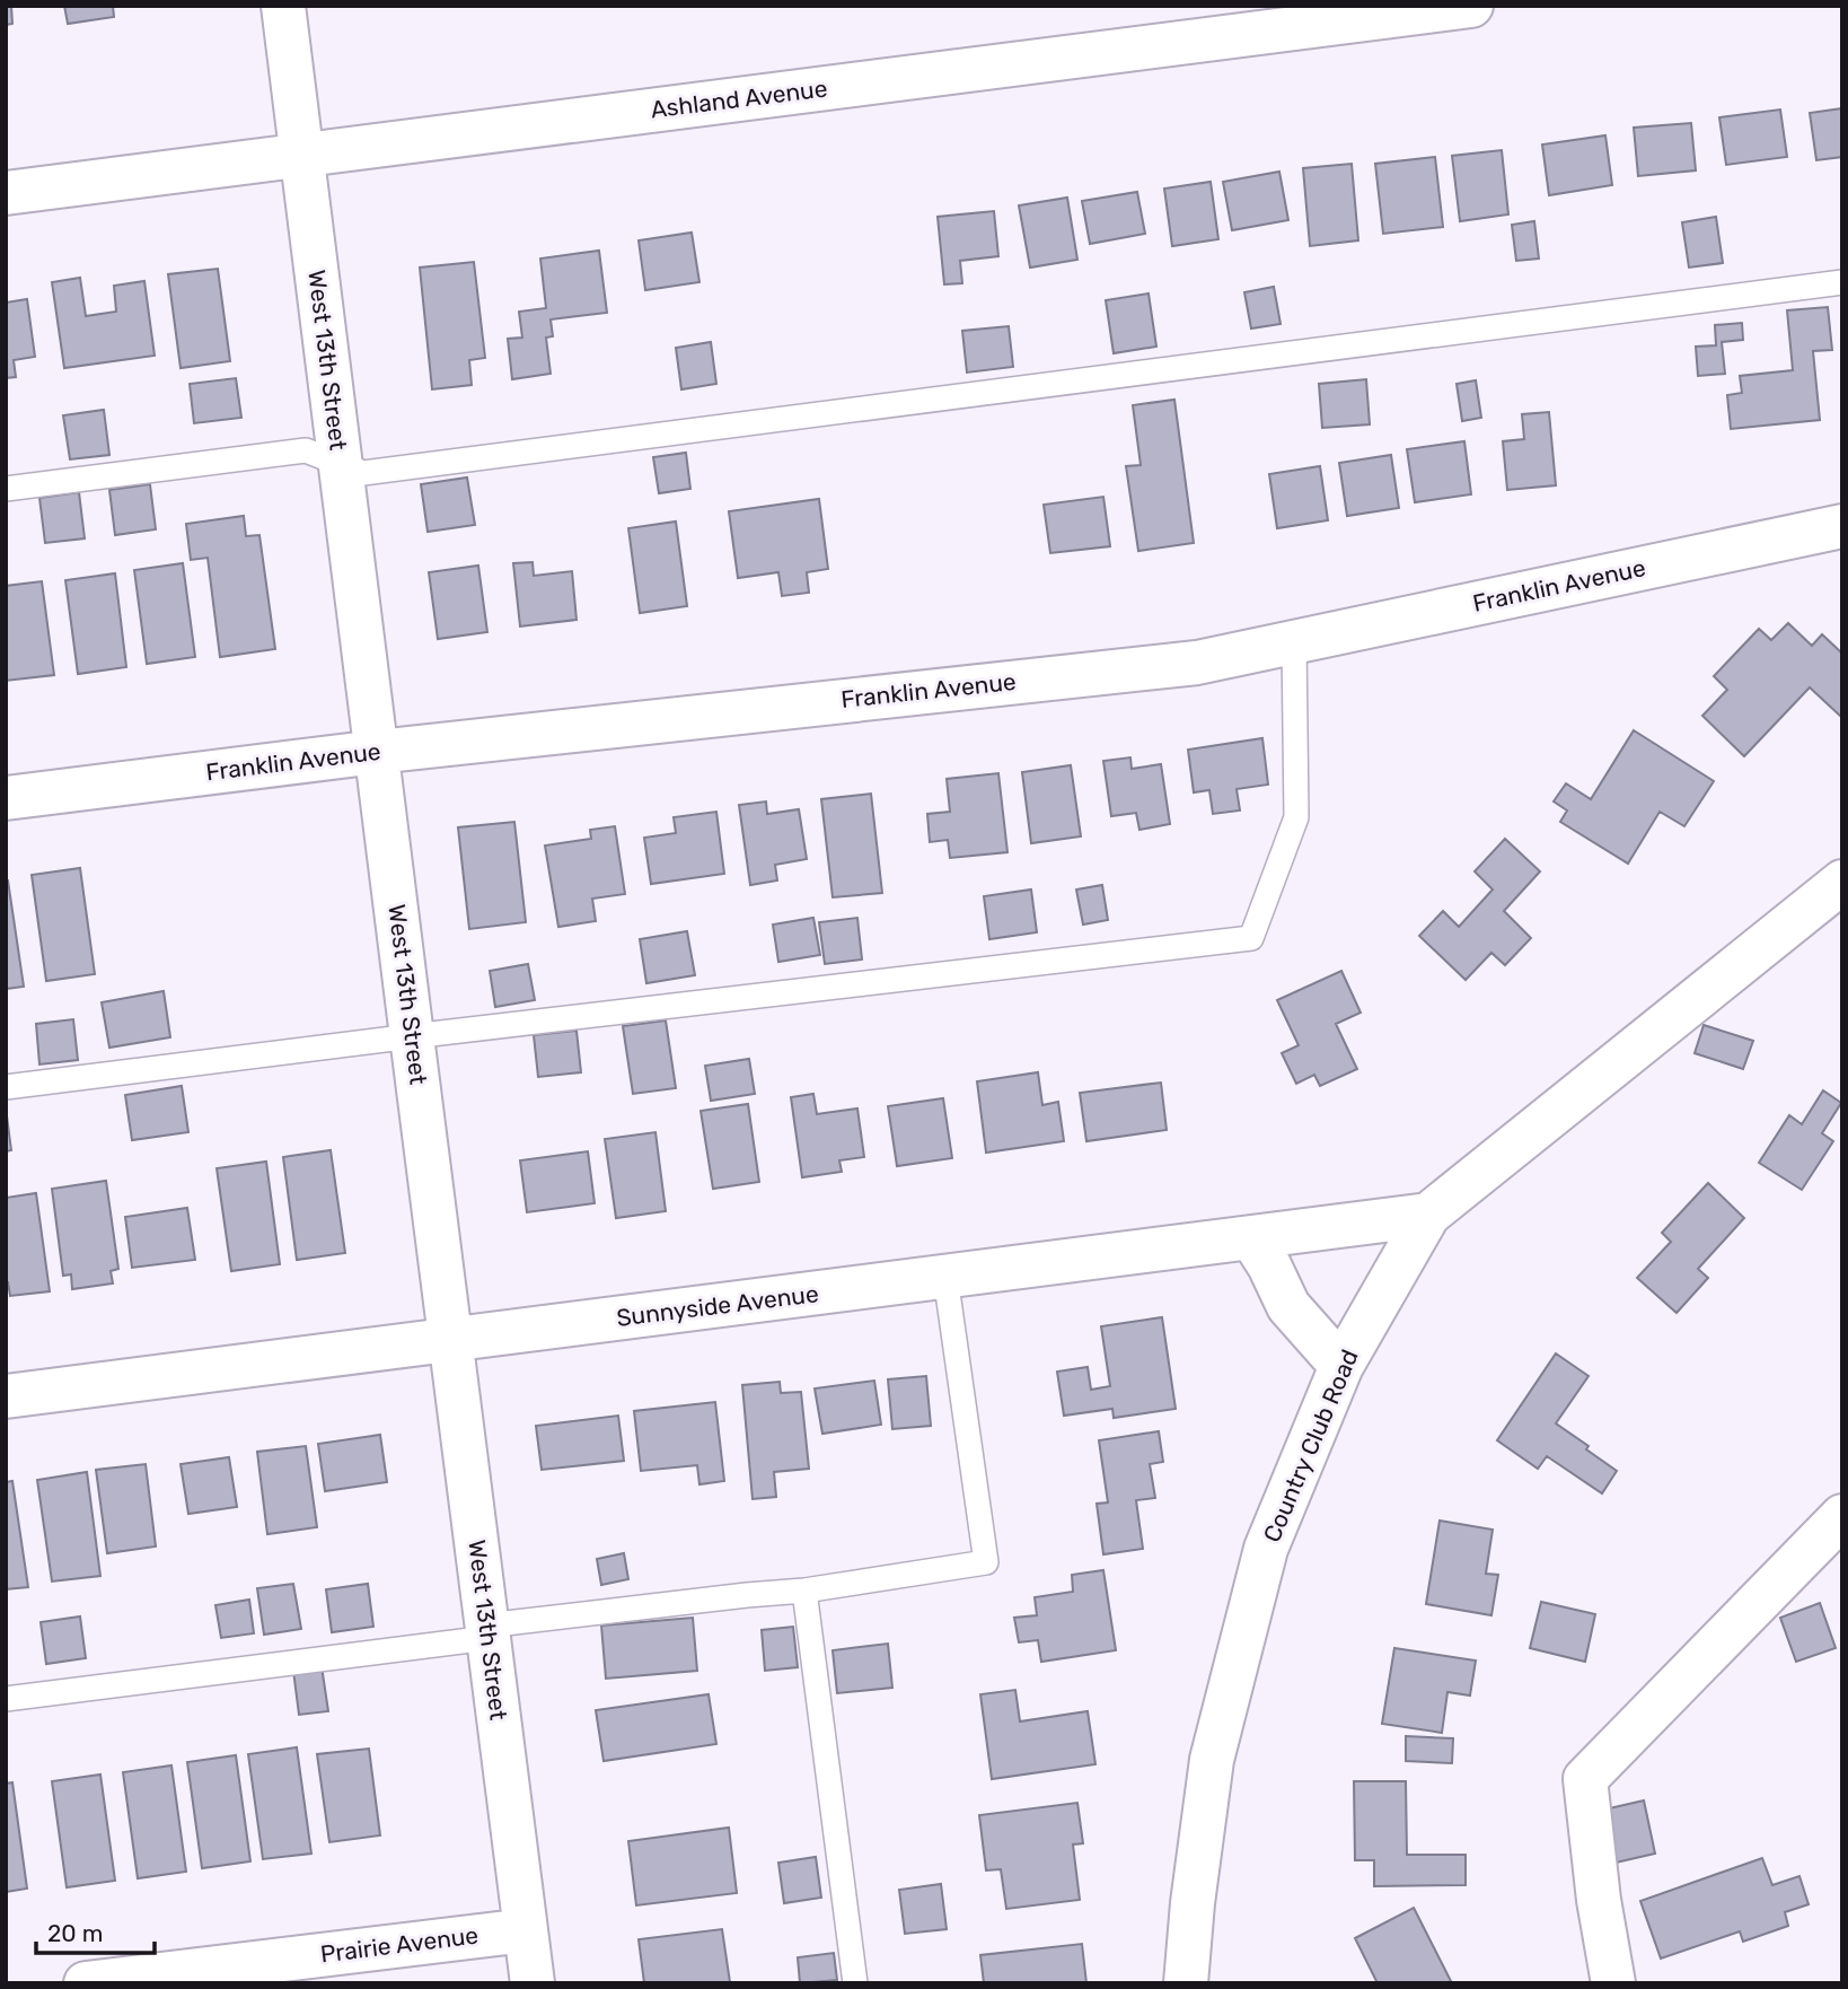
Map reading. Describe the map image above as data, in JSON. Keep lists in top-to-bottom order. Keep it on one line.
{"streets":{"street":["Ashland Avenue","West 13th Street","Franklin Avenue","Sunnyside Avenue","Country Club Road","Prairie Avenue"]},"crossings":[["Ashland Avenue","West 13th Street"],["West 13th Street","Franklin Avenue"],["West 13th Street","Sunnyside Avenue"],["West 13th Street","Prairie Avenue"],["Sunnyside Avenue","Country Club Road"]],"scale_bar":"20 m"}
